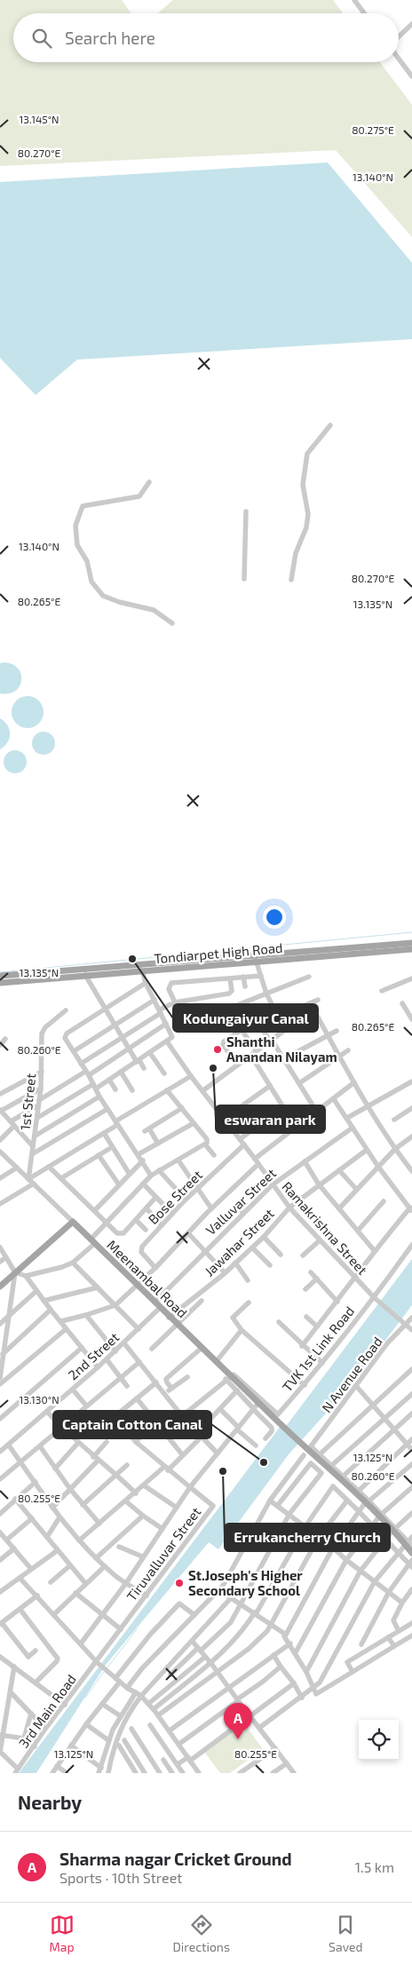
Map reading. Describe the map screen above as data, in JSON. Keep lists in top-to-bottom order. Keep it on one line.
{"streets":{"main road":["Tondiarpet High Road","Meenambal Road"],"street":["1st Street","Bose Street","Valluvar Street","Ramakrishna Street","Jawahar Street","TVK 1st Link Road","2nd Street","N Avenue Road","Tiruvalluvar Street","3rd Main Road"]},"crossings":[["1st Street","Meenambal Road"],["Bose Street","Ramakrishna Street"],["Valluvar Street","Ramakrishna Street"],["Valluvar Street","Meenambal Road"],["Valluvar Street","2nd Street"],["Ramakrishna Street","Jawahar Street"],["Ramakrishna Street","TVK 1st Link Road"],["Ramakrishna Street","N Avenue Road"],["Jawahar Street","Meenambal Road"],["Meenambal Road","TVK 1st Link Road"],["Meenambal Road","2nd Street"],["Meenambal Road","Tiruvalluvar Street"],["Tiruvalluvar Street","3rd Main Road"]],"places":["Kodungaiyur Canal","Shanthi Anandan Nilayam","eswaran park","Captain Cotton Canal","Errukancherry Church","St.Joseph's Higher Secondary School"],"page":{"search":"Search here","pins":"A","heading":"Nearby","list":[{"mark":"A","name":"Sharma nagar Cricket Ground","note":"Sports · 10th Street","value":"1.5 km"}],"nav":["Map","Directions","Saved"]},"coordinates":["13.145°N","80.275°E","80.270°E","13.140°N","80.265°E","13.135°N","80.260°E","13.130°N","13.125°N","80.255°E"]}
